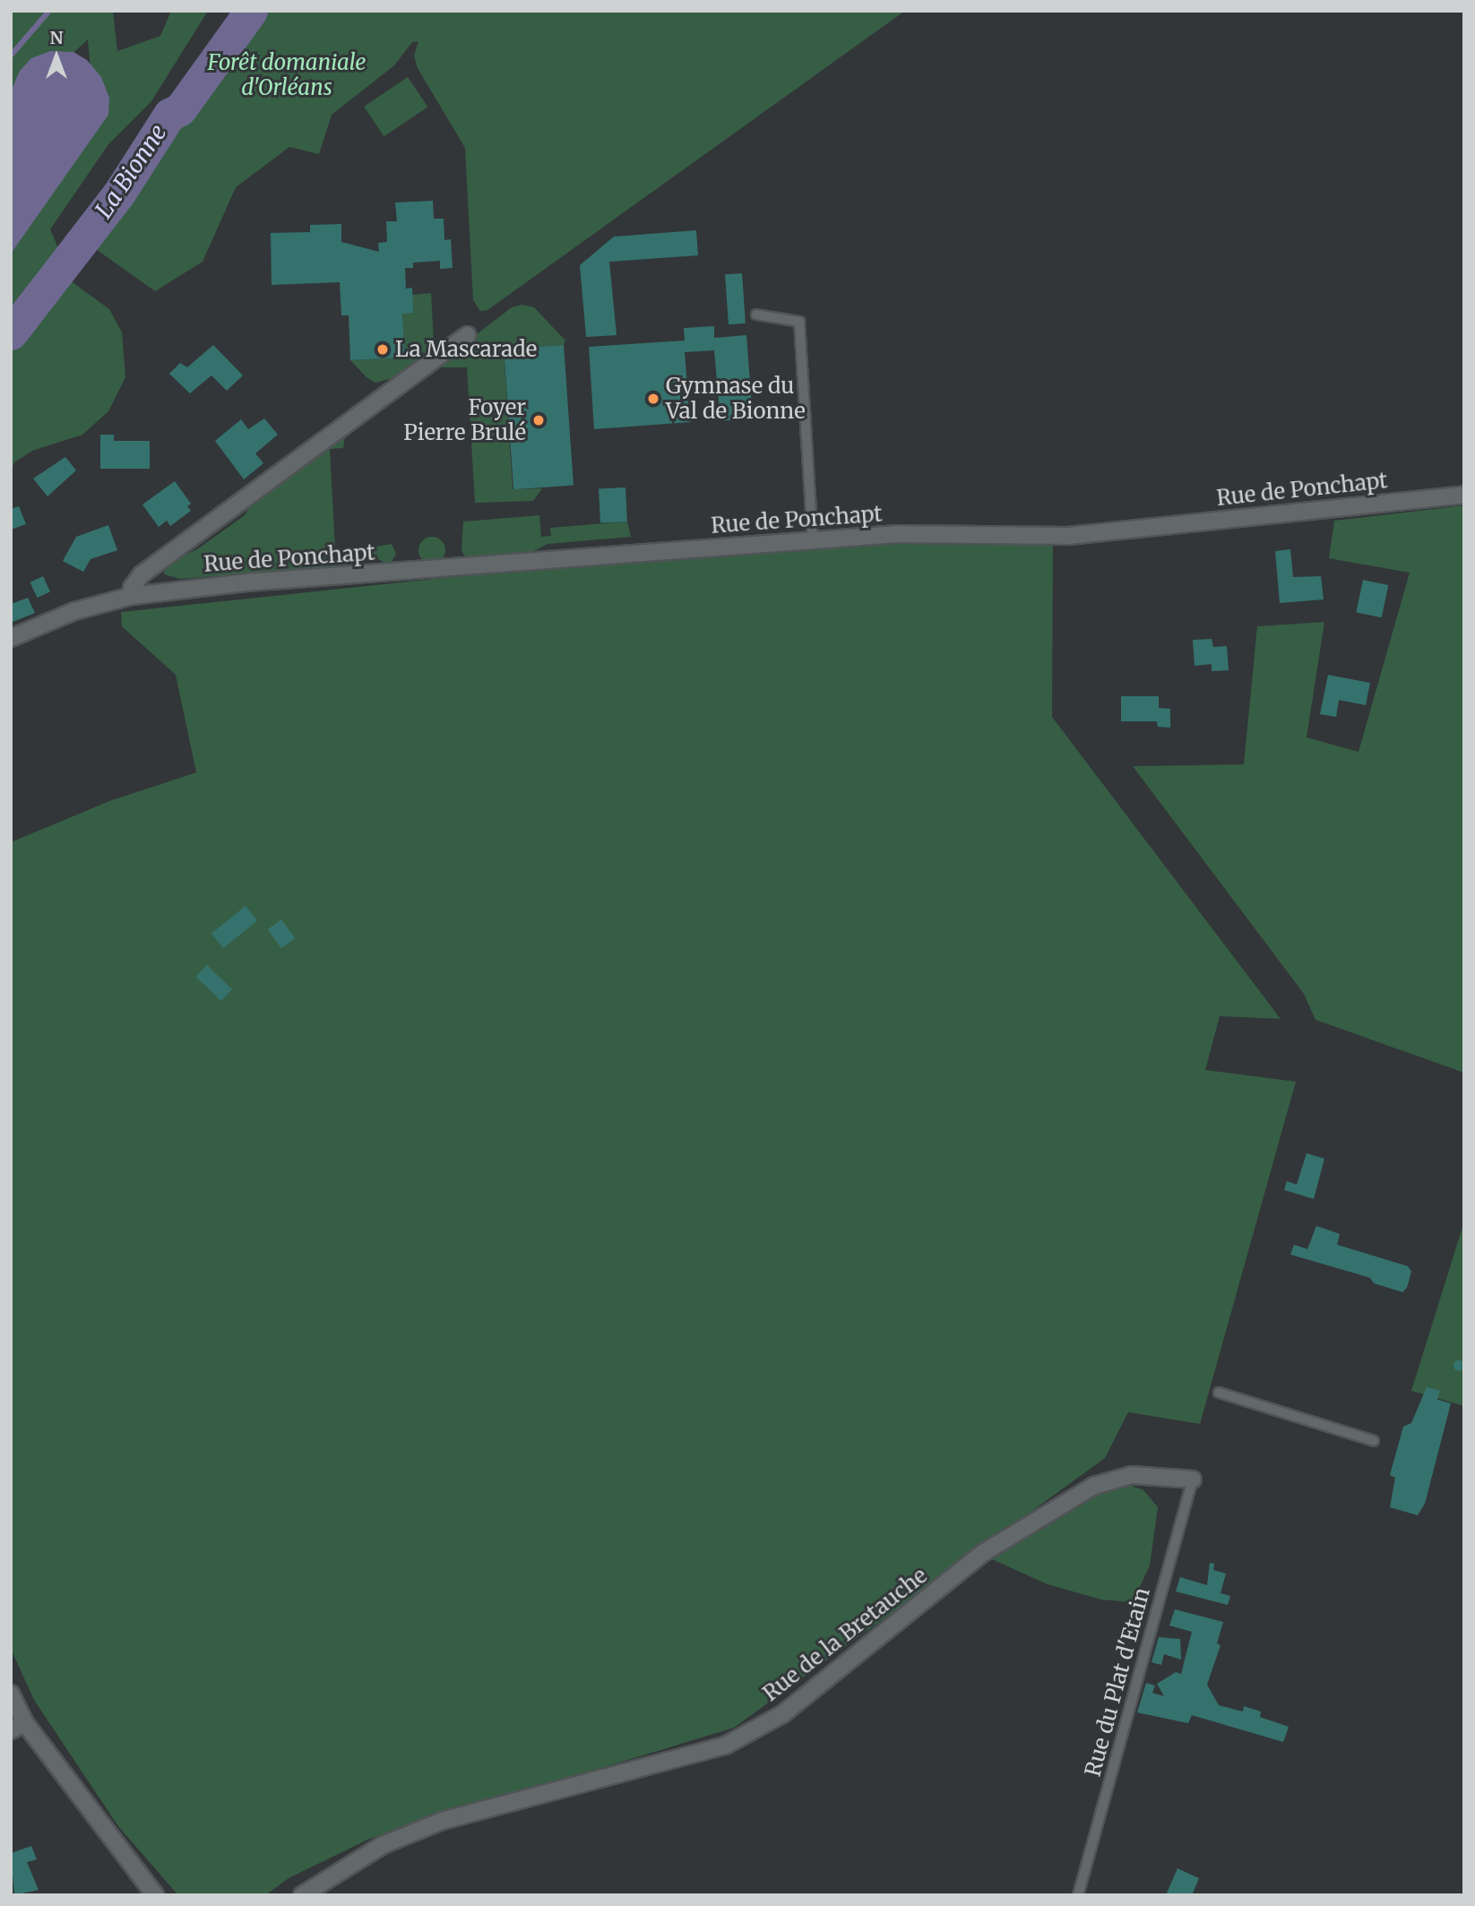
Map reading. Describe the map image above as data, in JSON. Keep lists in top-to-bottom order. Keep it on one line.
{"streets":{"street":["Rue de Ponchapt","Rue de la Bretauche"],"lane":["Rue du Plat d'Etain"]},"crossings":[["Rue de la Bretauche","Rue du Plat d'Etain"]],"water":["La Bionne"],"parks":["Forêt domaniale d'Orléans"],"places":["La Mascarade","Gymnase du Val de Bionne","Foyer Pierre Brulé"],"north":"top"}
